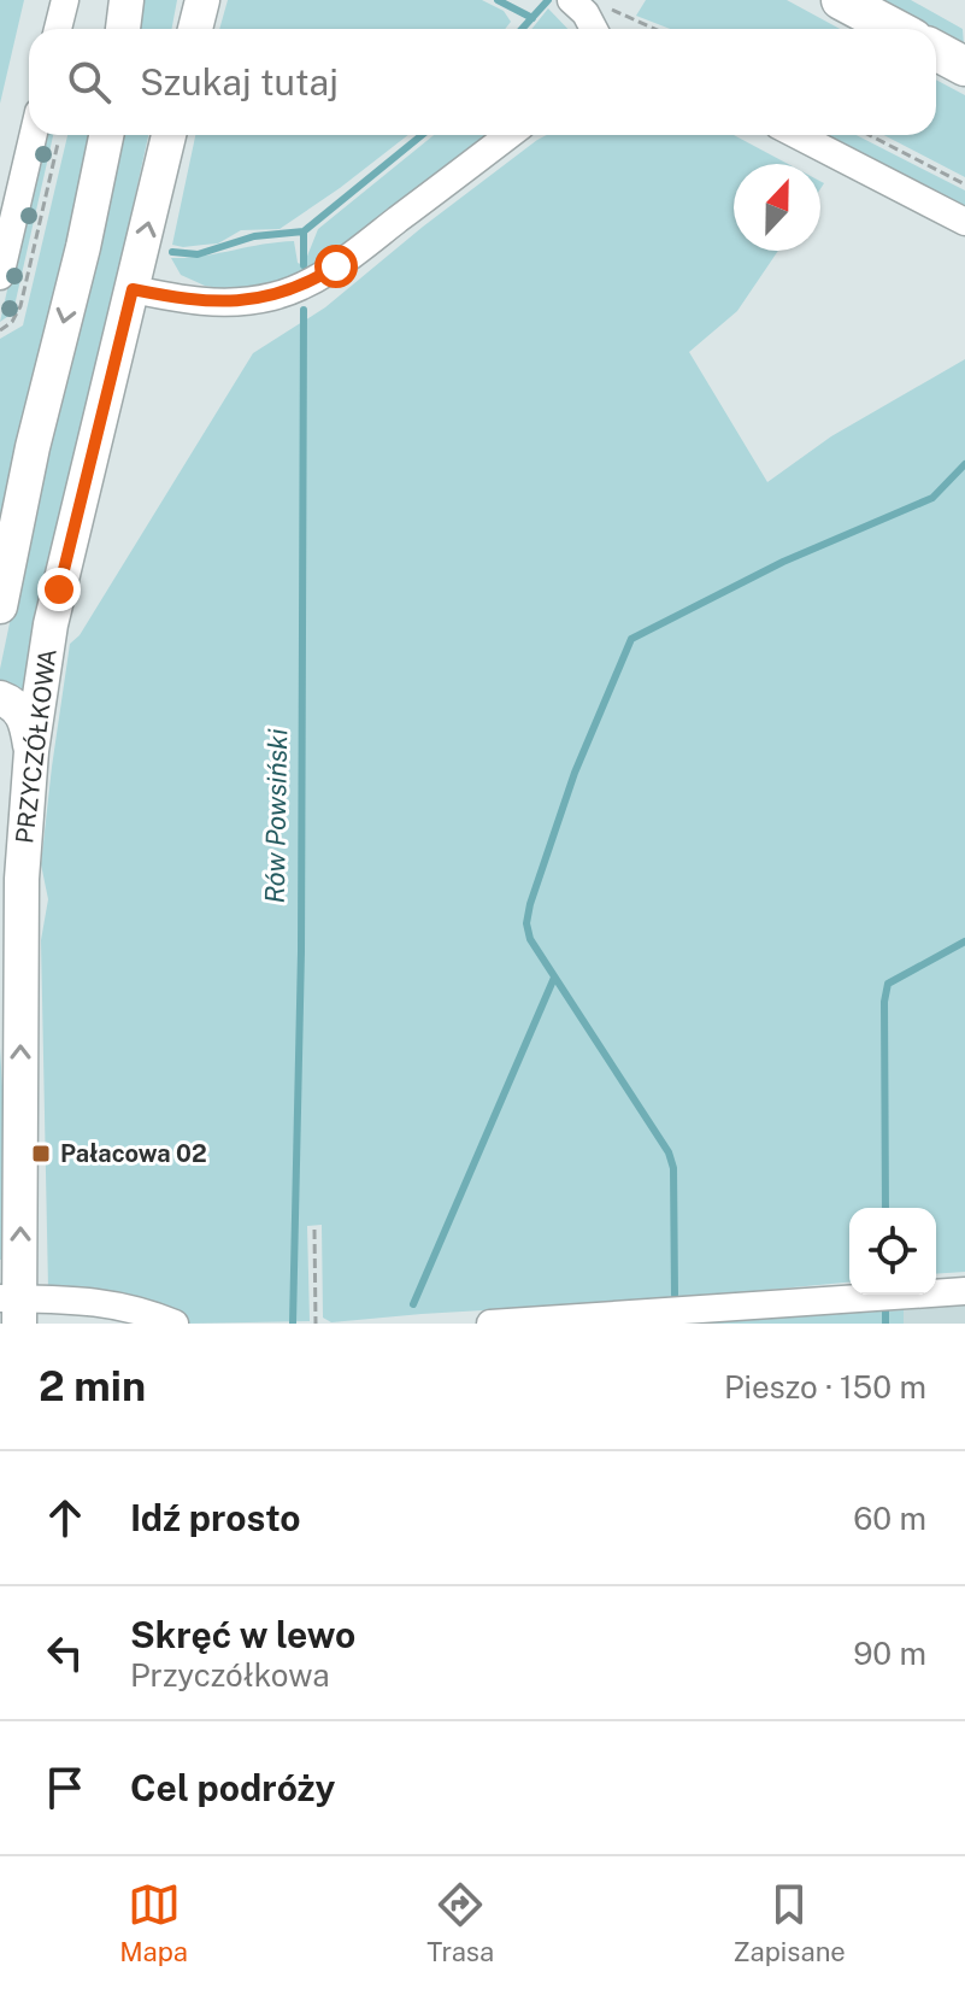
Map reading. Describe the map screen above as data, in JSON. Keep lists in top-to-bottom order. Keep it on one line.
{"streets":{"main road":["PRZYCZÓŁKOWA"]},"one_way":["PRZYCZÓŁKOWA"],"water":["Rów Powsiński"],"places":{"transit":["Pałacowa 02"]},"north":"top","page":{"search":"Szukaj tutaj","heading":["2 min","Pieszo · 150 m"],"list":[["Idź prosto","60 m"],["Skręć w lewo","Przyczółkowa","90 m"],"Cel podróży"],"nav":["Mapa","Trasa","Zapisane"]}}
